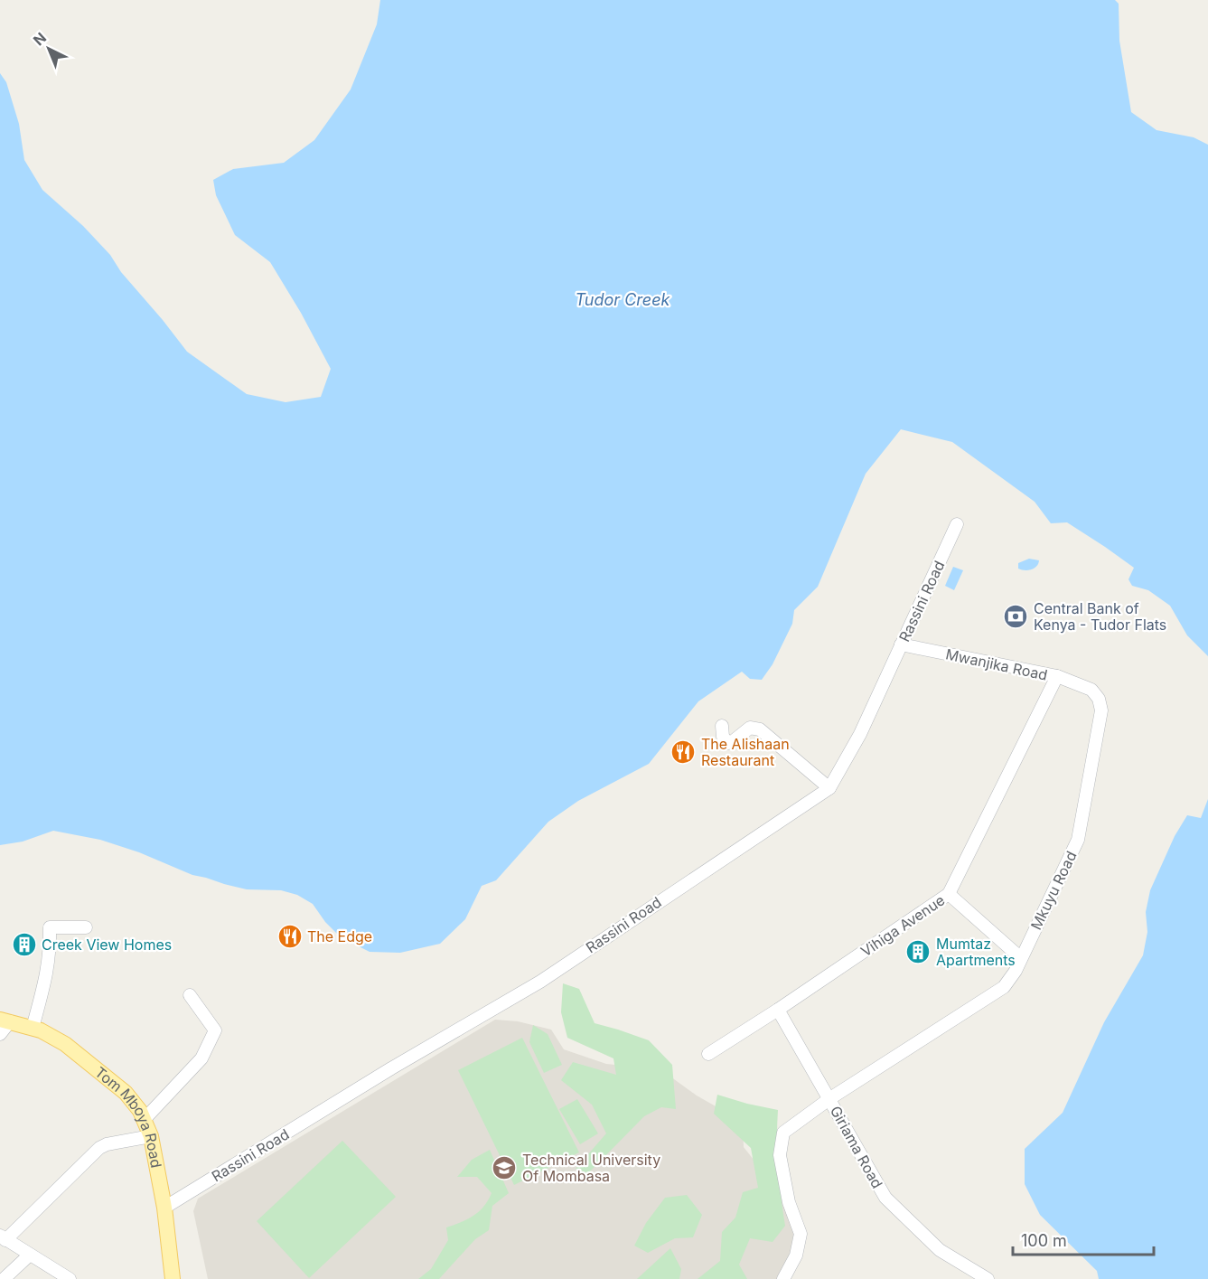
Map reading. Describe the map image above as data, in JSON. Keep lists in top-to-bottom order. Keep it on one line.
{"streets":{"main road":["Tom Mboya Road"],"street":["Rassini Road","Mwanjika Road","Mkuyu Road","Vihiga Avenue","Giriama Road"]},"crossings":[["Rassini Road","Mwanjika Road"],["Rassini Road","Tom Mboya Road"],["Mwanjika Road","Mkuyu Road"],["Mwanjika Road","Vihiga Avenue"],["Mkuyu Road","Giriama Road"],["Vihiga Avenue","Giriama Road"]],"water":["Tudor Creek"],"places":{"bank":["Central Bank of Kenya - Tudor Flats"],"restaurant":["The Alishaan Restaurant","The Edge"],"building":["Creek View Homes","Mumtaz Apartments"],"school or university":["Technical University Of Mombasa"]},"scale_bar":"100 m","north":"top left"}
